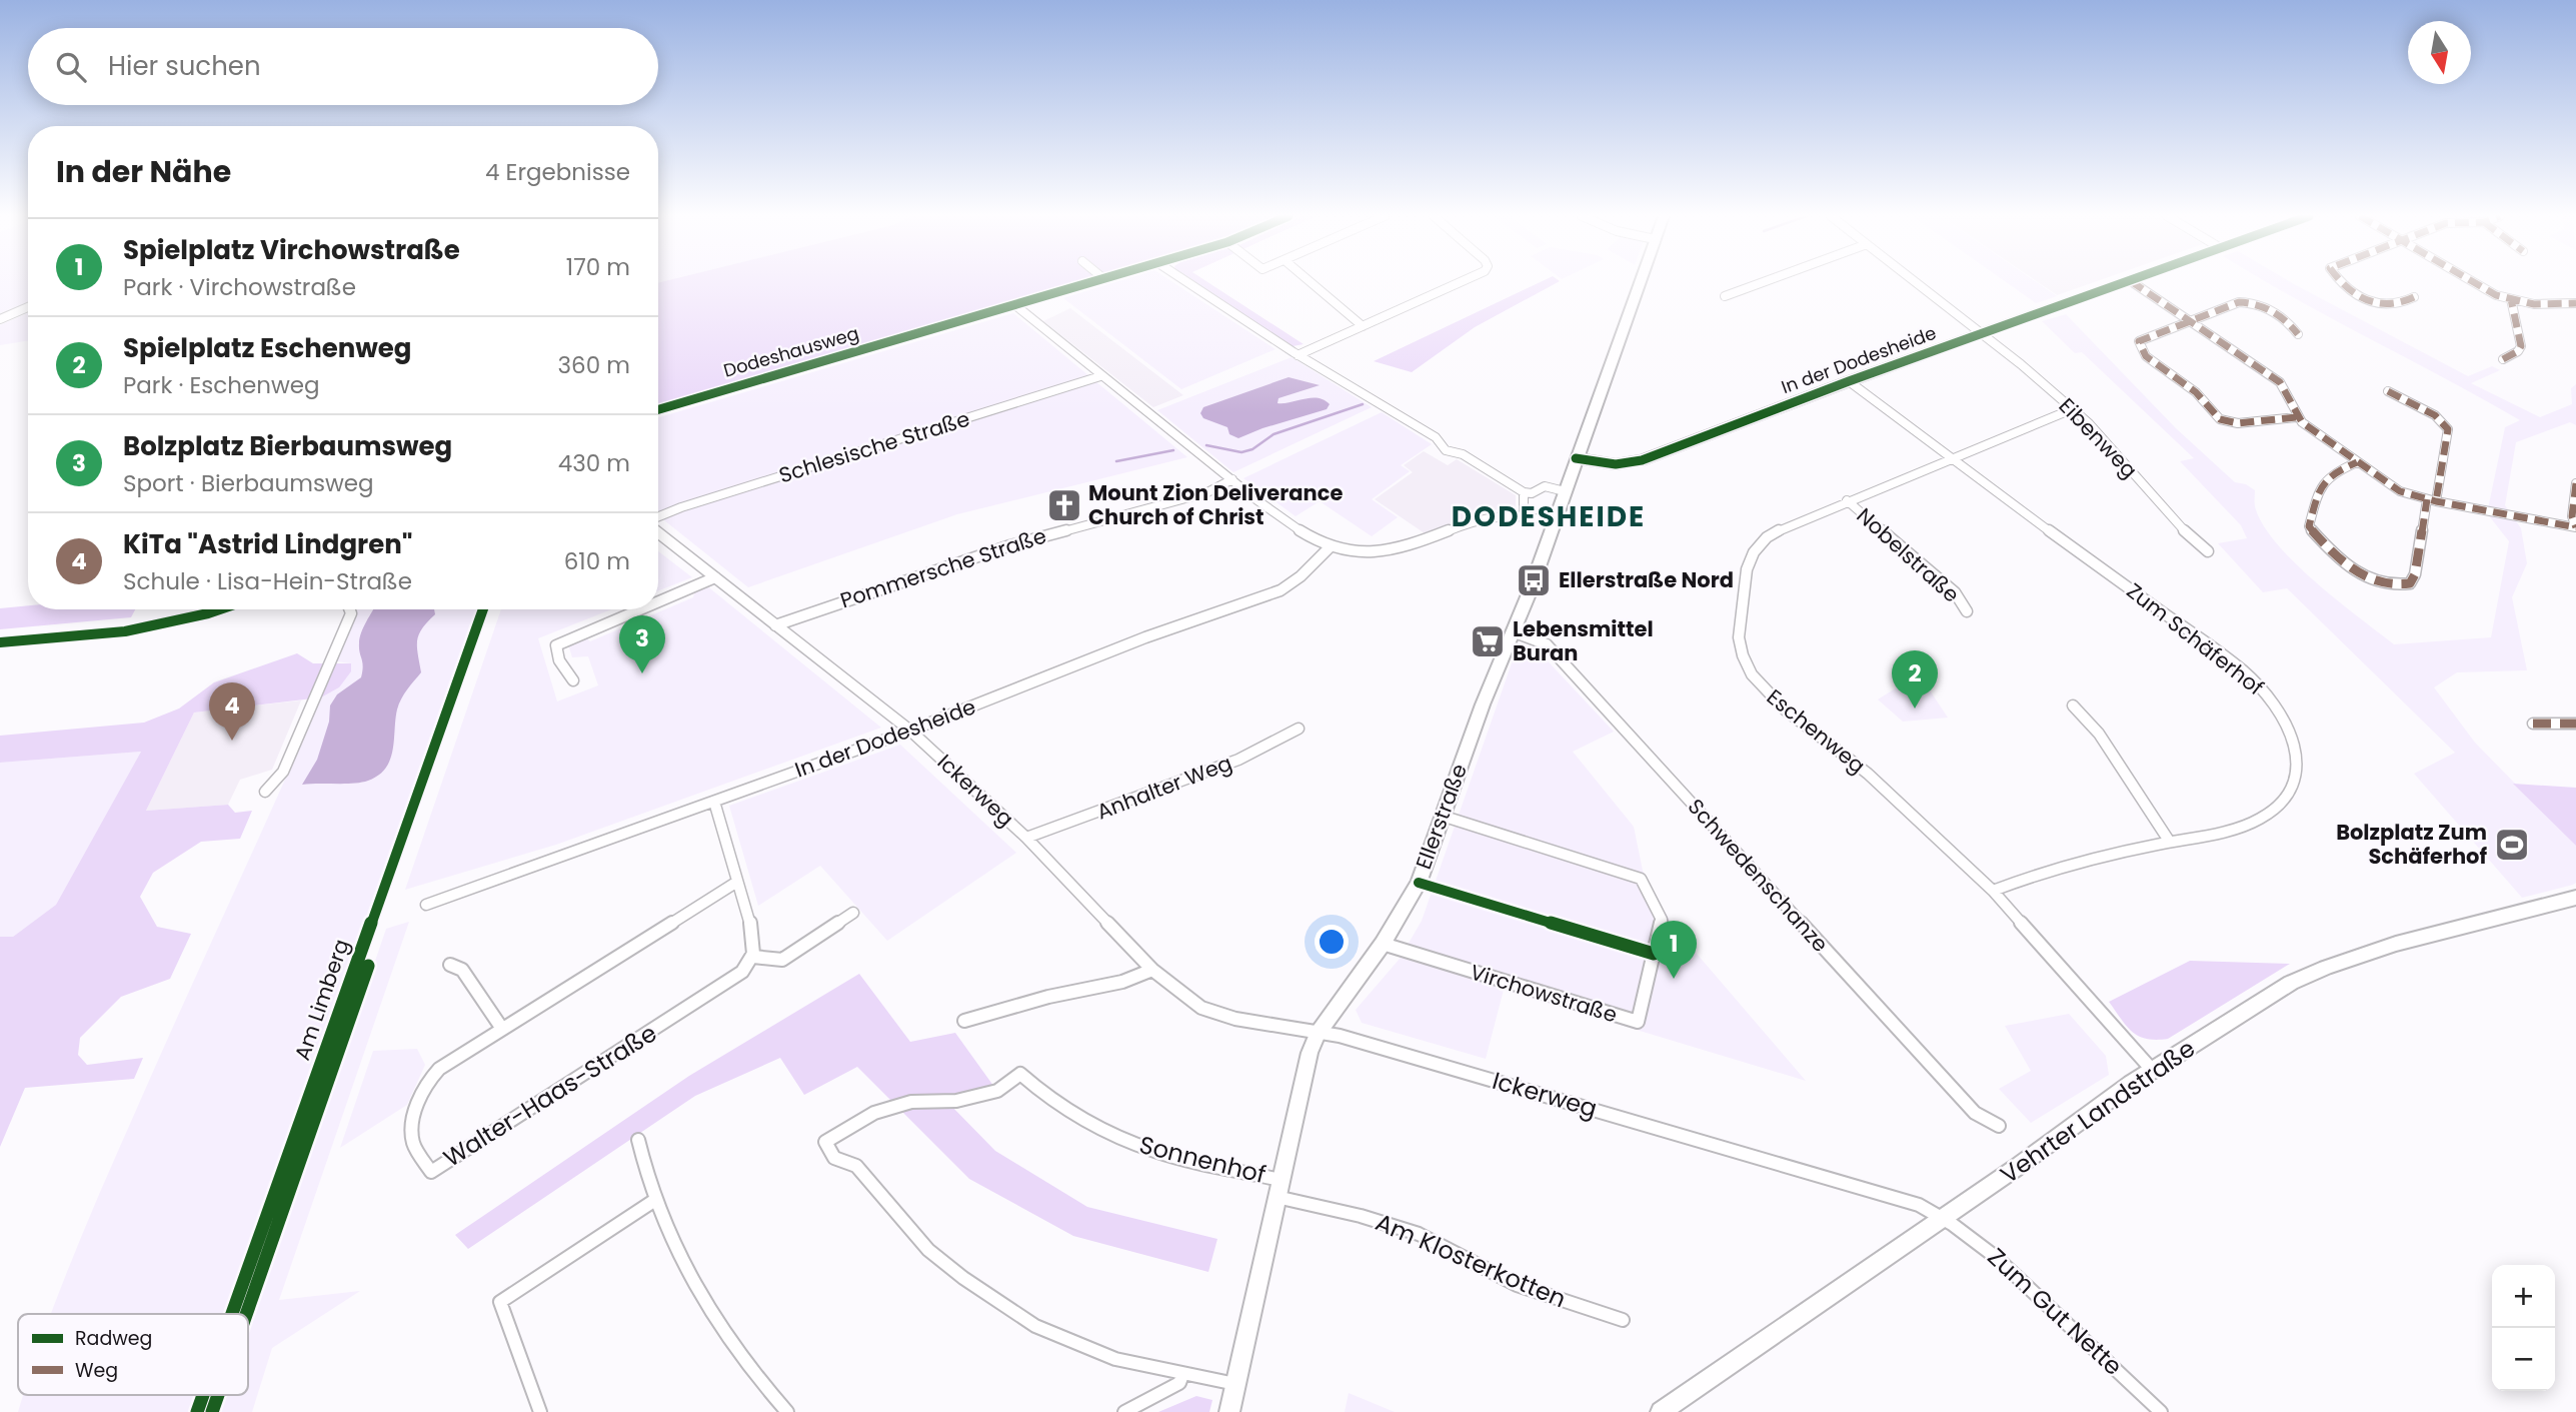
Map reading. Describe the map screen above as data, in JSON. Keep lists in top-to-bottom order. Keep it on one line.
{"streets":{"street":["Dodeshausweg","In der Dodesheide","Eibenweg","Schlesische Straße","Nobelstraße","Pommersche Straße","Zum Schäferhof","Eschenweg","Anhalter Weg","Ickerweg","Ellerstraße","Schwedenschanze","Virchowstraße","Walter-Haas-Straße","Vehrter Landstraße","Sonnenhof","Am Klosterkotten","Zum Gut Nette"],"cycle path":["Am Limberg"]},"crossings":[["In der Dodesheide","Eibenweg"],["In der Dodesheide","Zum Schäferhof"],["In der Dodesheide","Ickerweg"],["In der Dodesheide","Ellerstraße"],["Eibenweg","Eschenweg"],["Nobelstraße","Eschenweg"],["Pommersche Straße","Ickerweg"],["Zum Schäferhof","Eschenweg"],["Eschenweg","Vehrter Landstraße"],["Anhalter Weg","Ickerweg"],["Ickerweg","Ellerstraße"],["Ickerweg","Vehrter Landstraße"],["Ickerweg","Zum Gut Nette"],["Ellerstraße","Schwedenschanze"],["Ellerstraße","Virchowstraße"],["Ellerstraße","Sonnenhof"],["Ellerstraße","Am Klosterkotten"],["Vehrter Landstraße","Zum Gut Nette"],["Sonnenhof","Am Klosterkotten"]],"districts":["DODESHEIDE"],"places":{"church":["Mount Zion Deliverance Church of Christ"],"bus stop":["Ellerstraße Nord"],"supermarket":["Lebensmittel Buran"],"sports":["Bolzplatz Zum Schäferhof"]},"legend":["Radweg","Weg"],"north":"bottom","page":{"search":"Hier suchen","heading":["In der Nähe","4 Ergebnisse"],"list":[{"mark":"1","name":"Spielplatz Virchowstraße","note":"Park · Virchowstraße","value":"170 m"},{"mark":"2","name":"Spielplatz Eschenweg","note":"Park · Eschenweg","value":"360 m"},{"mark":"3","name":"Bolzplatz Bierbaumsweg","note":"Sport · Bierbaumsweg","value":"430 m"},{"mark":"4","name":"KiTa \"Astrid Lindgren\"","note":"Schule · Lisa-Hein-Straße","value":"610 m"}],"pins":["3","2","4","1"],"map_buttons":["+","−"]}}
